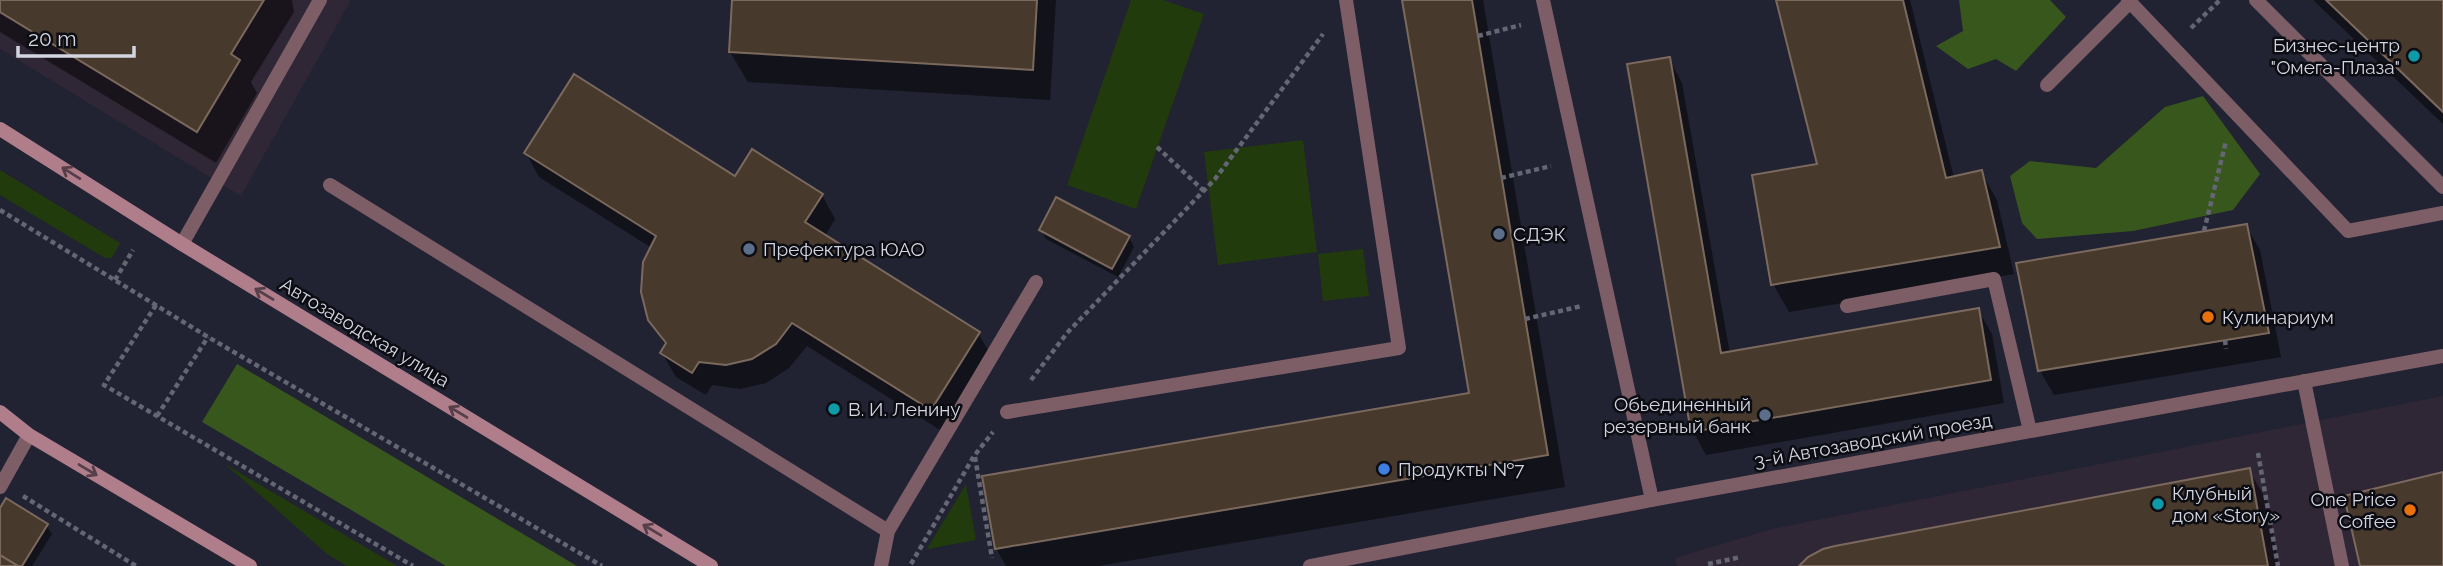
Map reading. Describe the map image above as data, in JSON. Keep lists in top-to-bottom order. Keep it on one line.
{"streets":{"main road":["Автозаводская улица"],"street":["3-й Автозаводский проезд"]},"one_way":["Автозаводская улица"],"places":["Бизнес-центр \"Омега-Плаза\"","СДЭК","Префектура ЮАО","Кулинариум","В. И. Ленину","Обьединенный резервный банк","Продукты №7","Клубный дом «Story»","One Price Coffee"],"scale_bar":"20 m"}
